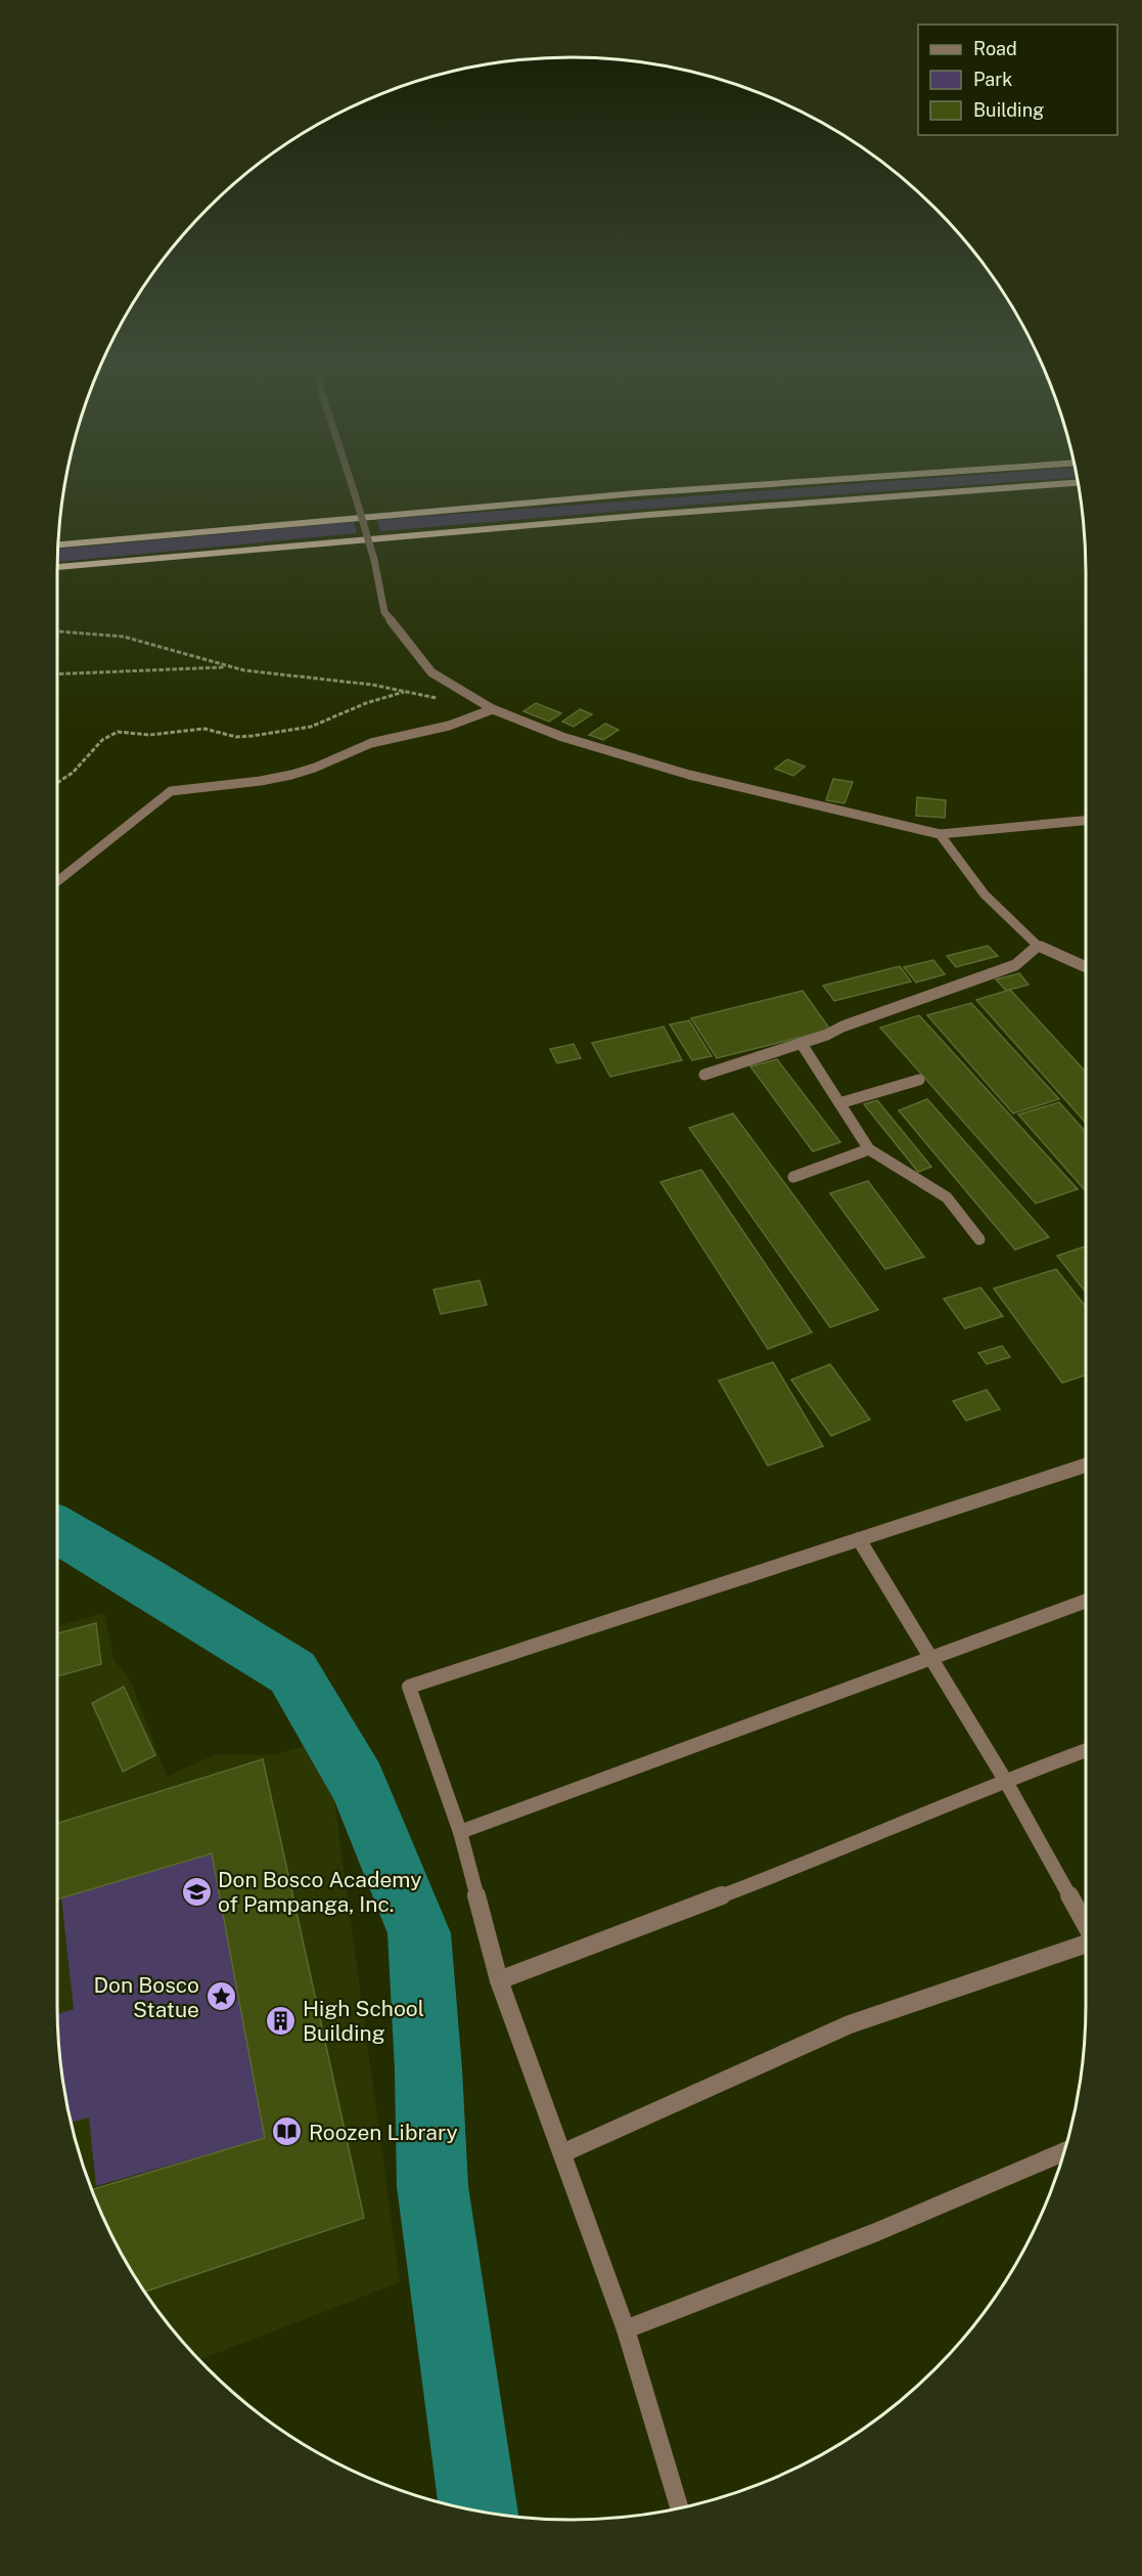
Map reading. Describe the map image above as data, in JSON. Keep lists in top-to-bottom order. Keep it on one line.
{"places":{"school or university":["Don Bosco Academy of Pampanga, Inc."],"place":["Don Bosco Statue"],"building":["High School Building"],"library":["Roozen Library"]},"legend":["Road","Park","Building"]}
